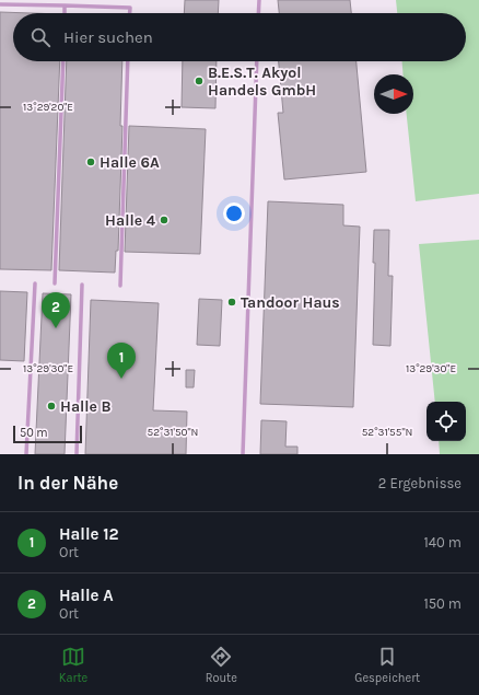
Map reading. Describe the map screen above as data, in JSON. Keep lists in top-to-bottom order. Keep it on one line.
{"places":["B.E.S.T. Akyol Handels GmbH","Halle 6A","Halle 4","Tandoor Haus","Halle B"],"scale_bar":"50 m","north":"right","page":{"search":"Hier suchen","pins":["2","1"],"scale":"50 m","heading":["In der Nähe","2 Ergebnisse"],"list":[{"mark":"1","name":"Halle 12","note":"Ort","value":"140 m"},{"mark":"2","name":"Halle A","note":"Ort","value":"150 m"}],"nav":["Karte","Route","Gespeichert"]},"coordinates":["13°29'20\"E","13°29'30\"E","52°31'50\"N","52°31'55\"N"]}
